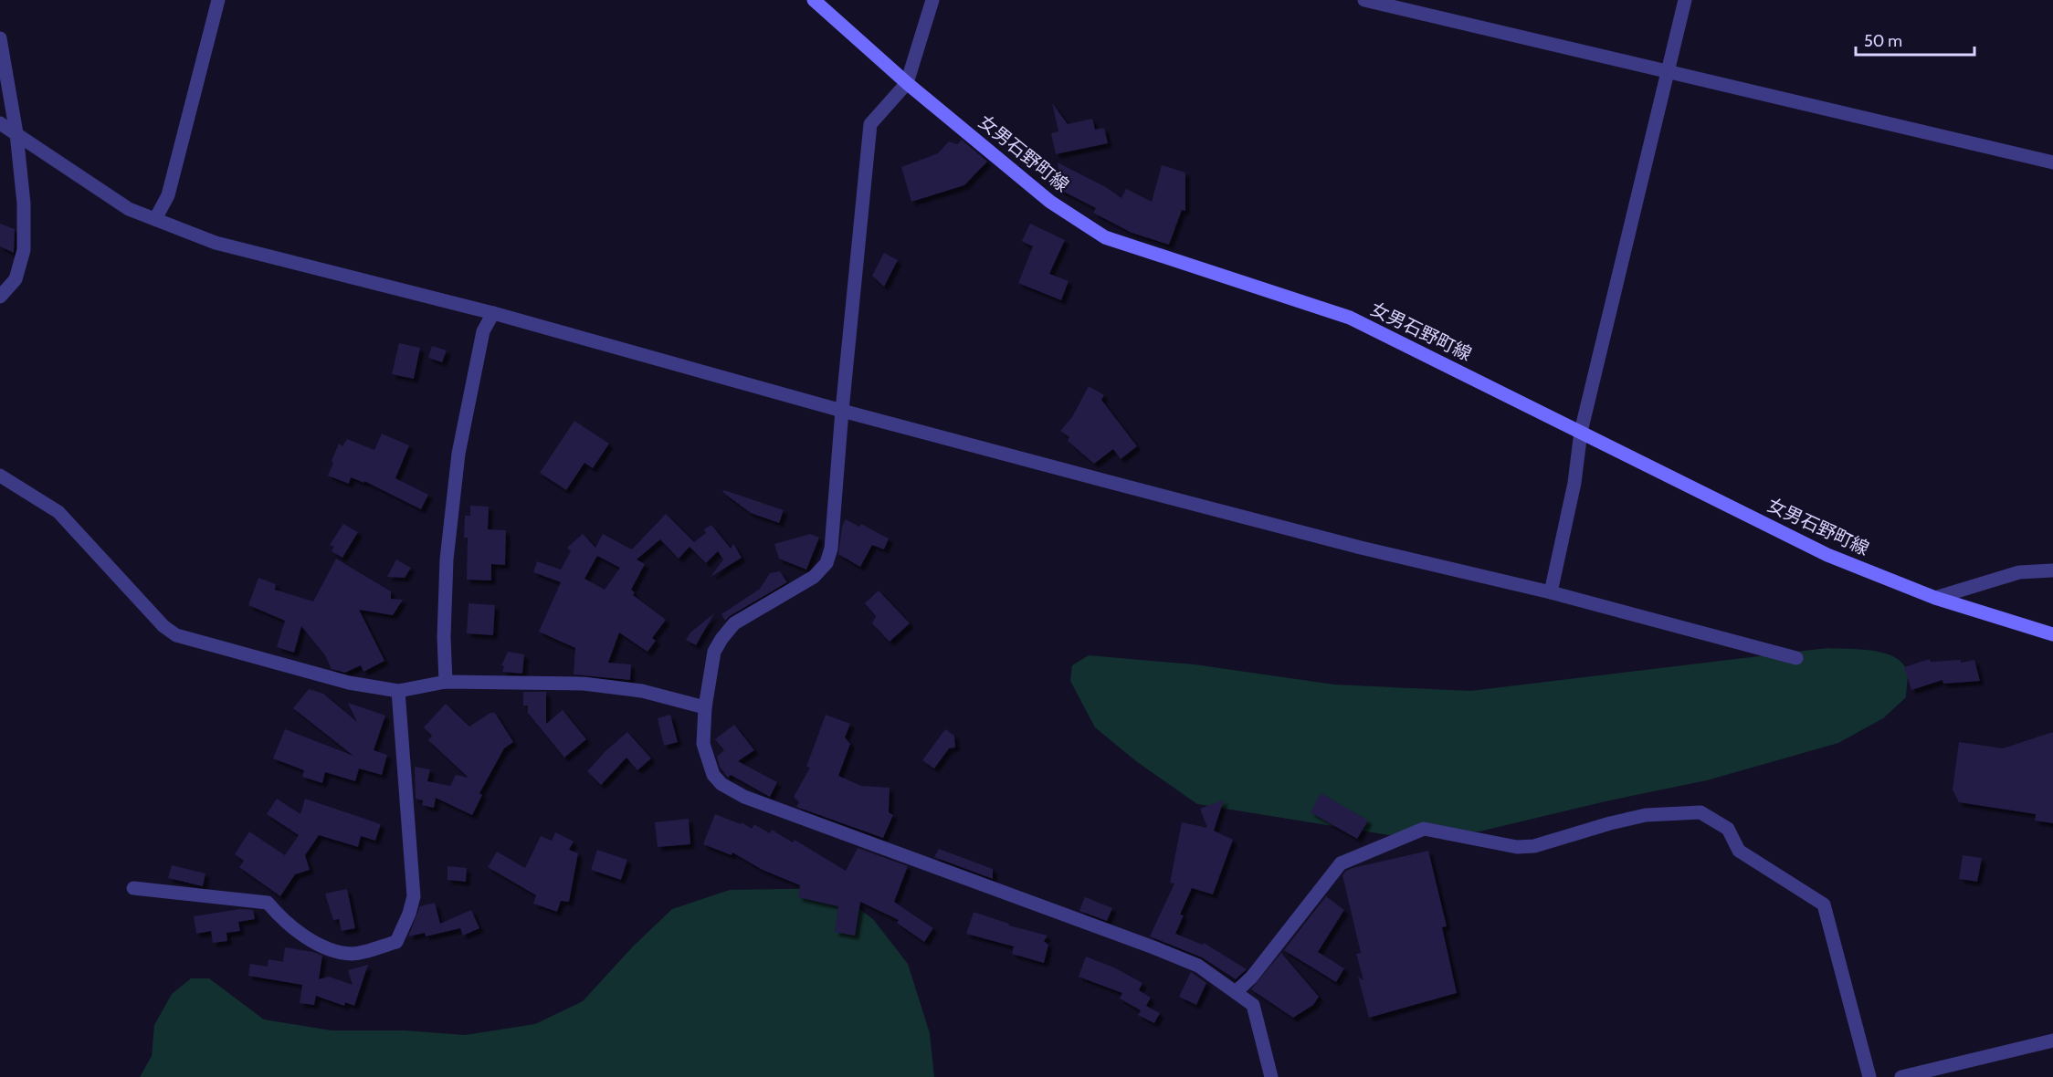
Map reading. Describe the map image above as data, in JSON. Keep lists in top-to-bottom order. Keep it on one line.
{"streets":{"main road":["女男石野町線"]},"scale_bar":"50 m"}
